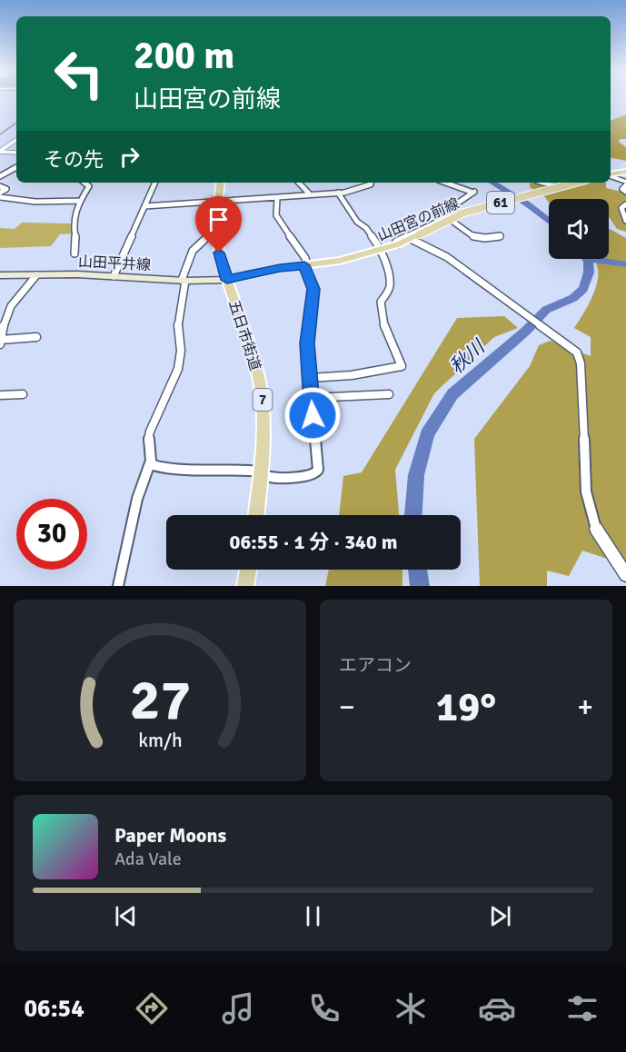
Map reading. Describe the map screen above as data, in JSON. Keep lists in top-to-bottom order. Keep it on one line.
{"streets":{"main road":["61","山田宮の前線","山田平井線","五日市街道","7"]},"crossings":[["山田宮の前線","山田平井線"],["山田宮の前線","五日市街道"],["山田平井線","五日市街道"]],"water":["秋川"],"page":{"turn":["200 m","山田宮の前線"],"then":"その先","limit":"30","trip":"06:55 · 1 分 · 340 m","tile":"エアコン","heat":["−","19°","+"],"song":["Paper Moons","Ada Vale"],"tabs":"06:54","gauge":["27","km/h"]}}
